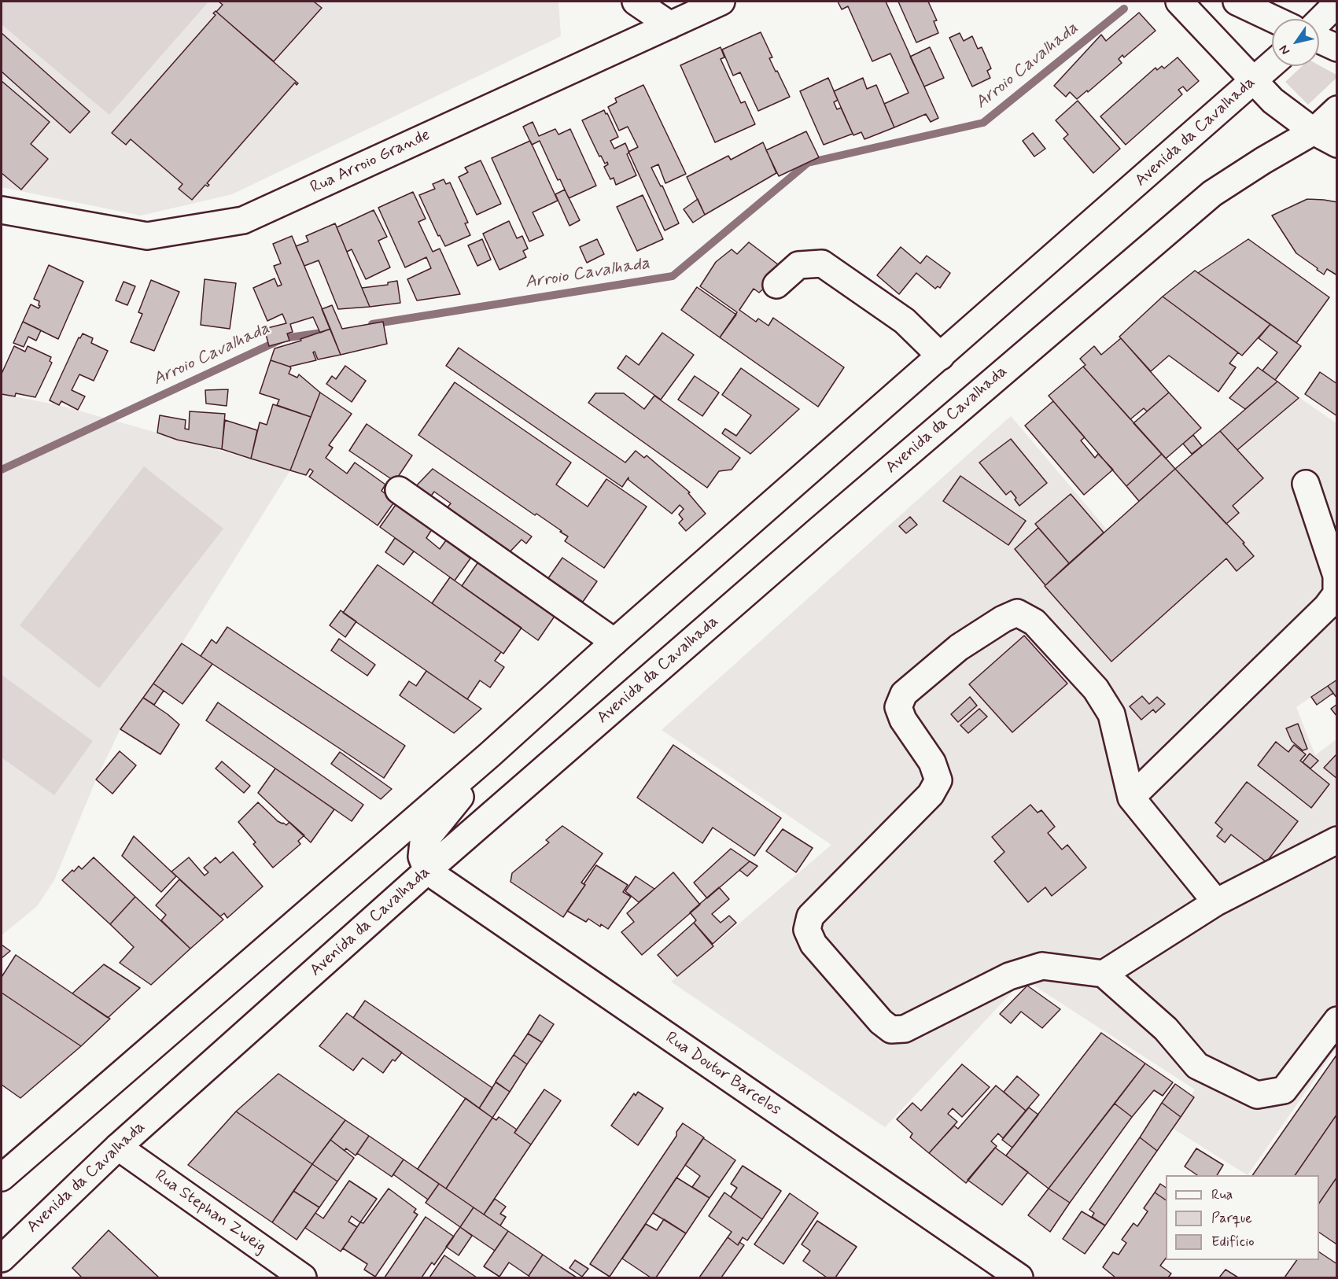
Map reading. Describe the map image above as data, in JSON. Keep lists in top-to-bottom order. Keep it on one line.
{"streets":{"main road":["Avenida da Cavalhada","Rua Arroio Grande","Rua Doutor Barcelos","Rua Stephan Zweig"]},"crossings":[["Avenida da Cavalhada","Rua Doutor Barcelos"],["Avenida da Cavalhada","Rua Stephan Zweig"]],"water":["Arroio Cavalhada"],"legend":["Rua","Parque","Edifício"],"north":"bottom left"}
